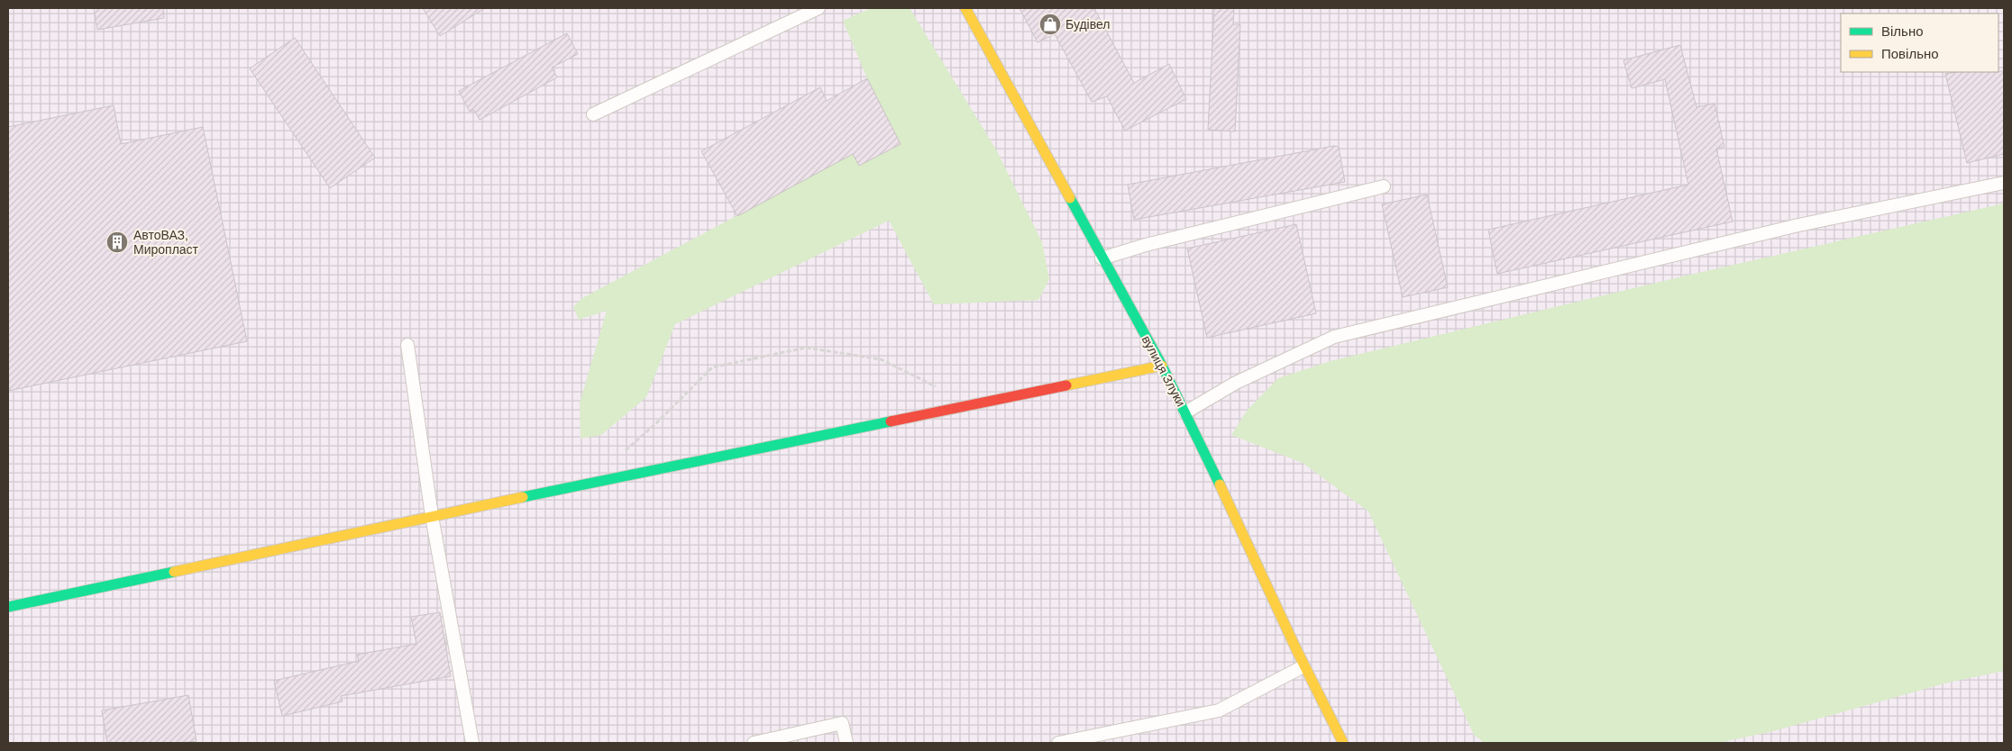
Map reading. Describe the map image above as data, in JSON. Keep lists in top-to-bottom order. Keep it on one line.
{"streets":{"street":["вулиця Злуки"]},"places":{"shop":["Будівел"],"building":["АвтоВАЗ, Миропласт"]},"legend":["Вільно","Повільно"]}
